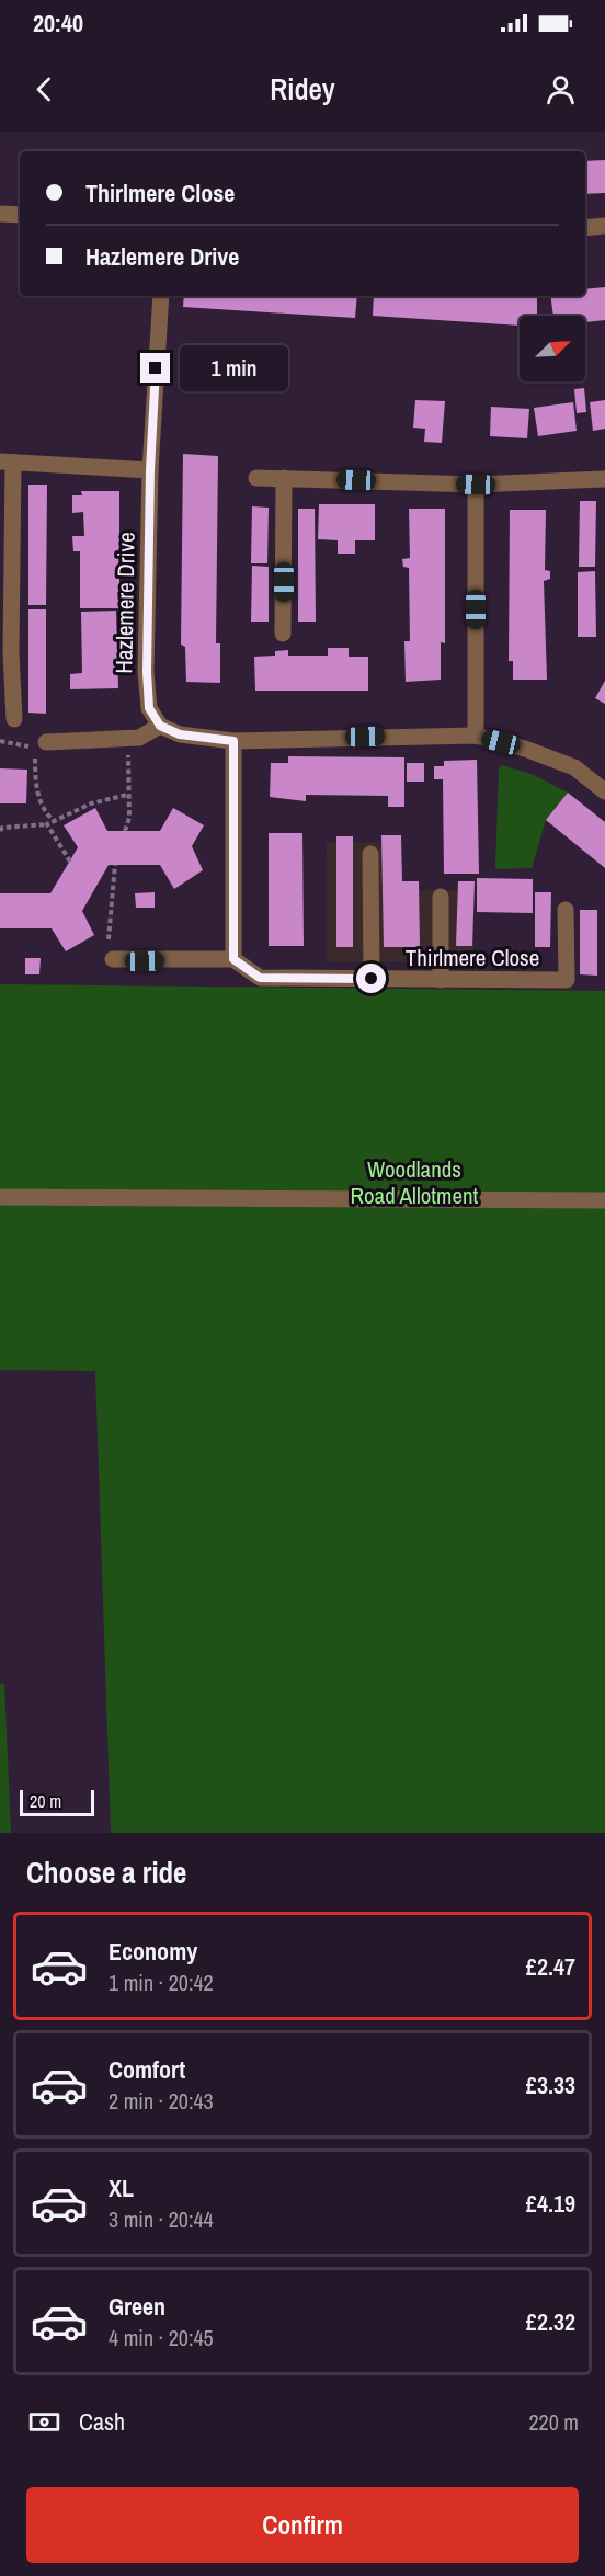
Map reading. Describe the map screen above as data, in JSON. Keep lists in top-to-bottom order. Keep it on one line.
{"streets":{"street":["Hazlemere Drive","Thirlmere Close"]},"parks":["Woodlands Road Allotment"],"scale_bar":"20 m","north":"top right","page":{"status":"20:40","header":"Ridey","banner":["Thirlmere Close","Hazlemere Drive"],"bubble":"1 min","scale":"20 m","heading":"Choose a ride","list":[{"name":"Economy","note":"1 min · 20:42","value":"£2.47"},{"name":"Comfort","note":"2 min · 20:43","value":"£3.33"},{"name":"XL","note":"3 min · 20:44","value":"£4.19"},{"name":"Green","note":"4 min · 20:45","value":"£2.32"}],"pay":["Cash","220 m"],"buttons":"Confirm"}}
